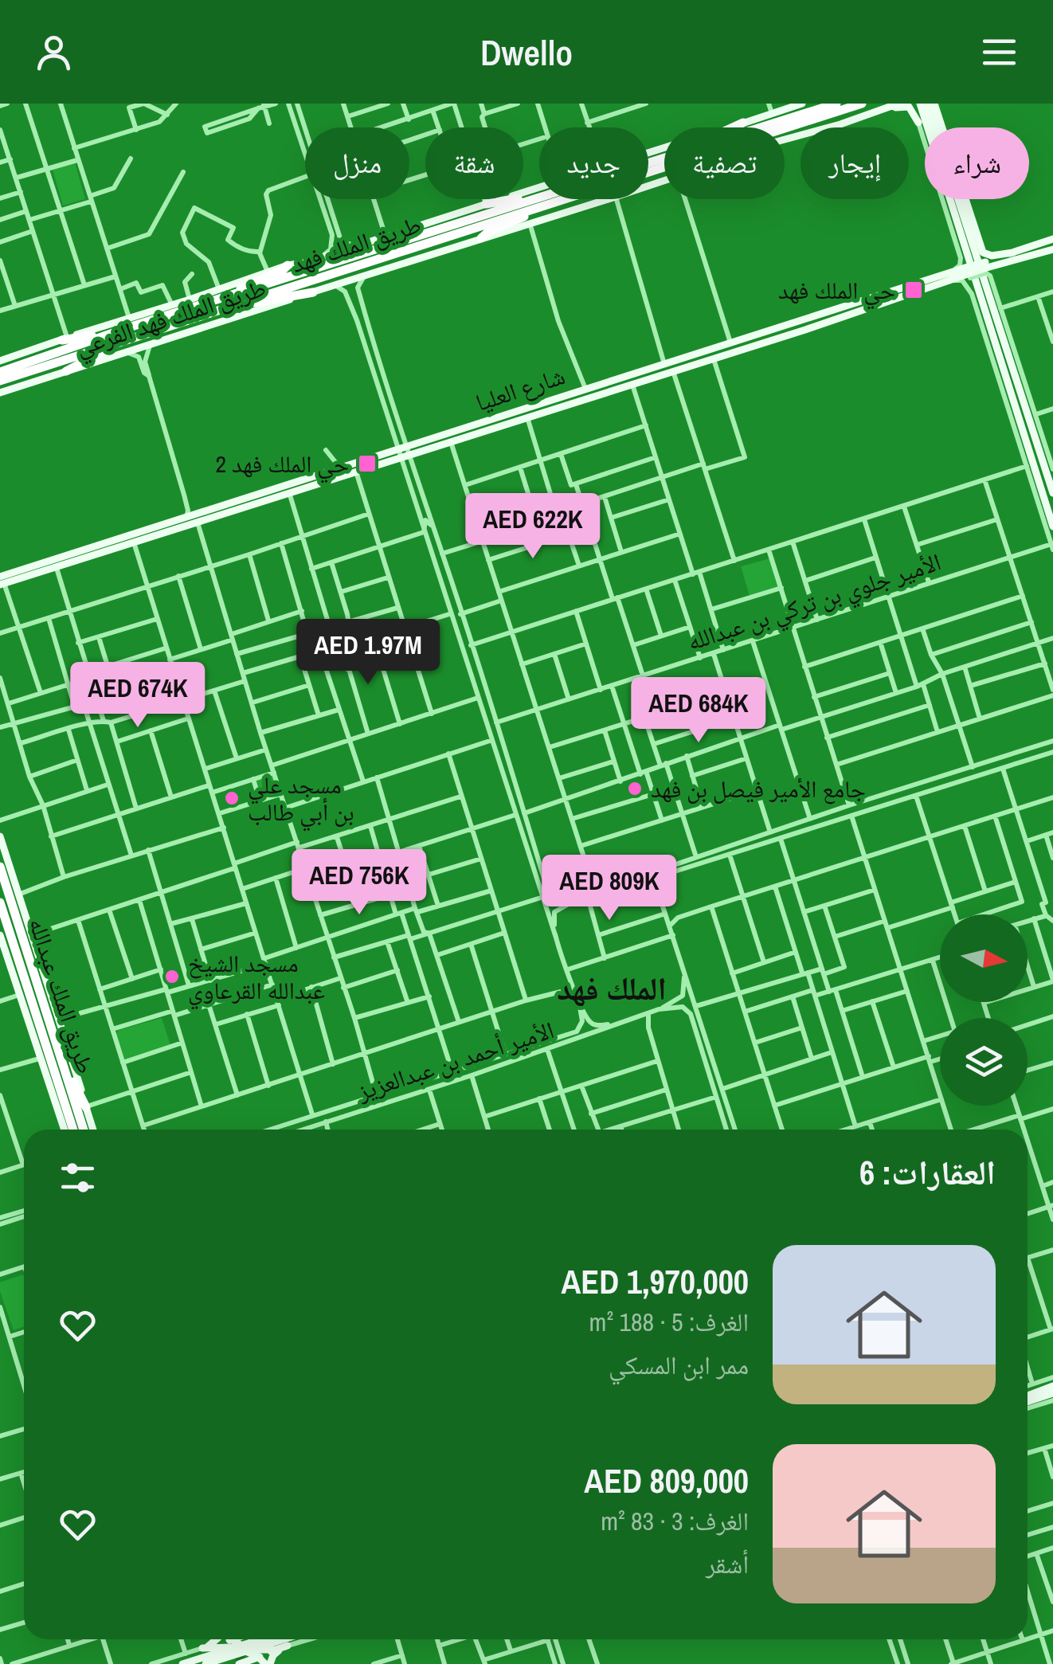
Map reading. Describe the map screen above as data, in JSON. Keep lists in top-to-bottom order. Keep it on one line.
{"streets":{"highway":["طريق الملك فهد","طريق الملك عبدالله"],"main road":["طريق الملك فهد الفرعي","شارع العليا"],"street":["الأمير جلوي بن تركي بن عبدالله","الأمير أحمد بن عبدالعزيز"]},"crossings":[["طريق الملك فهد","طريق الملك فهد الفرعي"]],"districts":["الملك فهد"],"places":{"transit":["حي الملك فهد","حي الملك فهد 2"],"other":["جامع الأمير فيصل بن فهد","مسجد علي بن أبي طالب","مسجد الشيخ عبدالله القرعاوي"]},"north":"right","page":{"header":"Dwello","chip":["شراء","إيجار","تصفية","جديد","شقة","منزل"],"price":["AED 622K","AED 1.97M","AED 674K","AED 684K","AED 756K","AED 809K"],"heading":"العقارات: 6","list":[{"name":"AED 1,970,000","note":"الغرف: 5 · 188 m² · ممر ابن المسكي"},{"name":"AED 809,000","note":"الغرف: 3 · 83 m² · أشقر"}]}}
